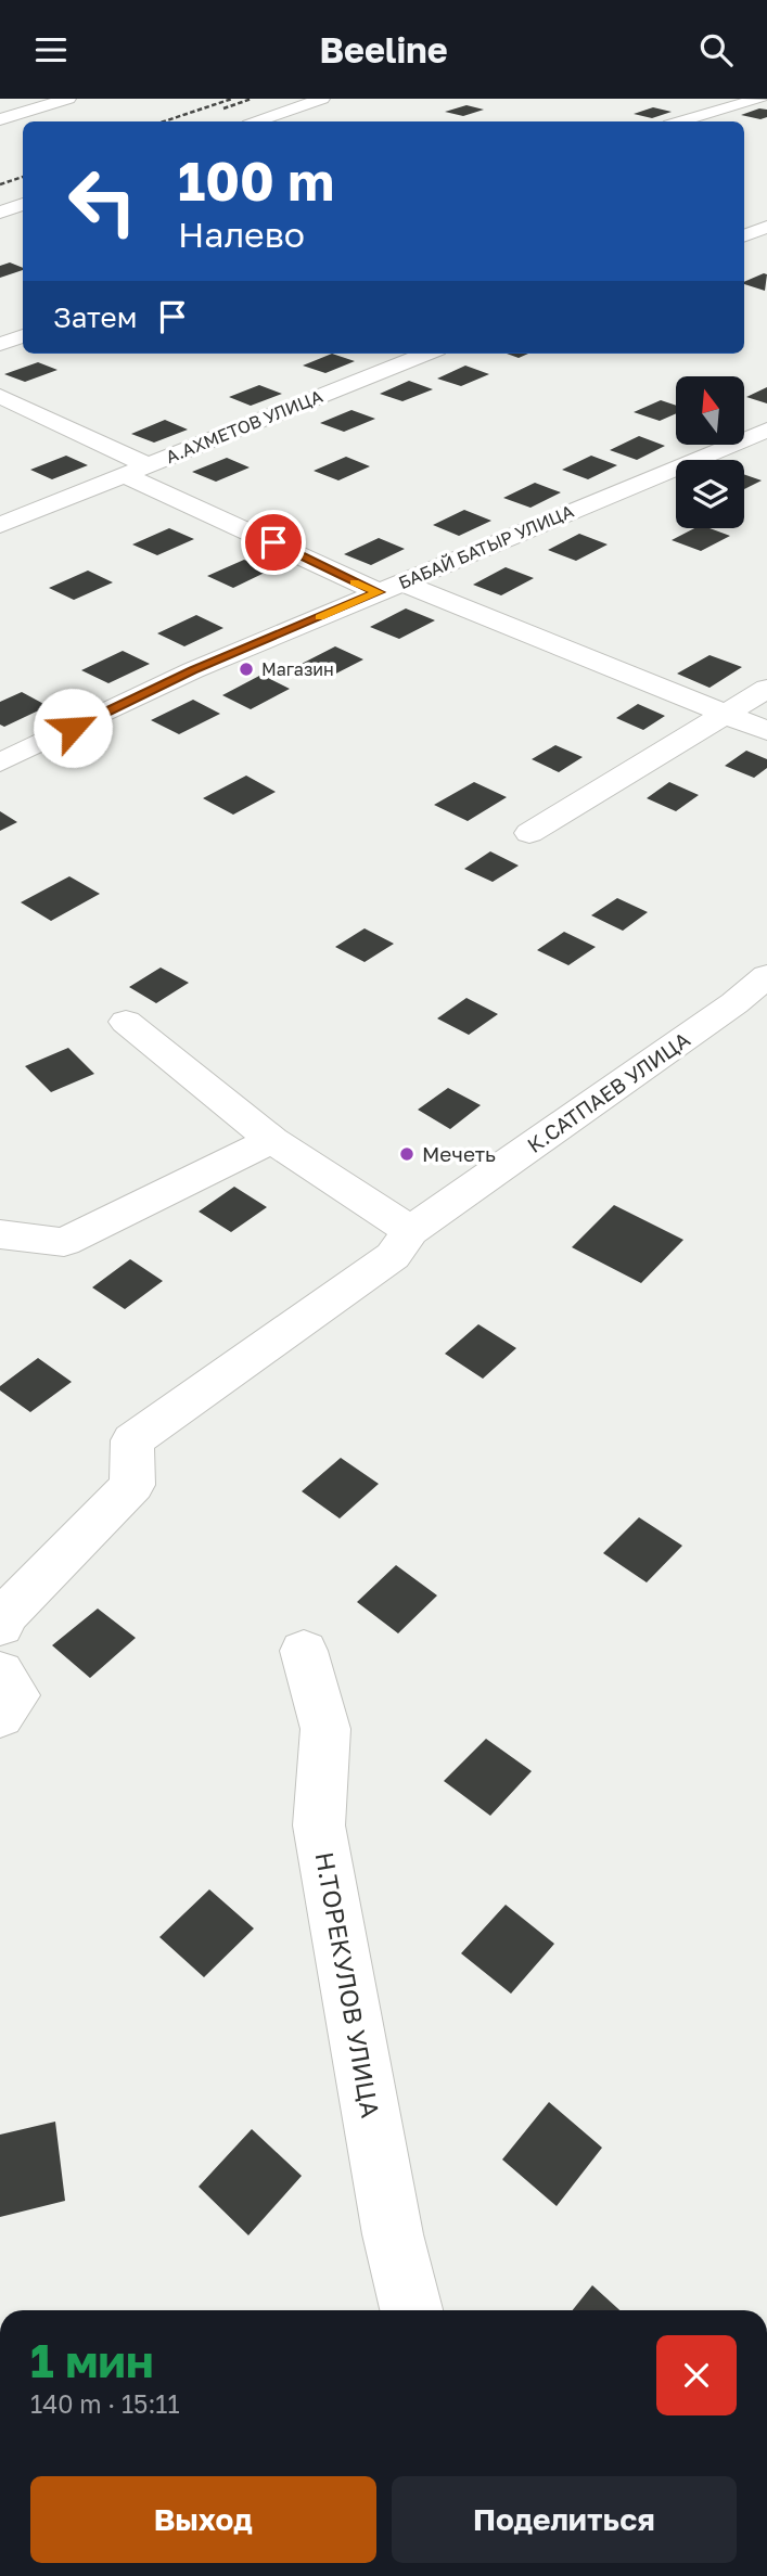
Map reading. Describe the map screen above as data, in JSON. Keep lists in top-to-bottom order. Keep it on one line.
{"streets":{"street":["А.АХМЕТОВ УЛИЦА","БАБАЙ БАТЫР УЛИЦА","К.САТПАЕВ УЛИЦА","Н.ТОРЕКУЛОВ УЛИЦА"]},"places":["Магазин","Мечеть"],"north":"top","page":{"header":"Beeline","turn":["100 m","Налево"],"then":"Затем","heading":["1 мин","140 m · 15:11"],"buttons":["Выход","Поделиться"]}}
